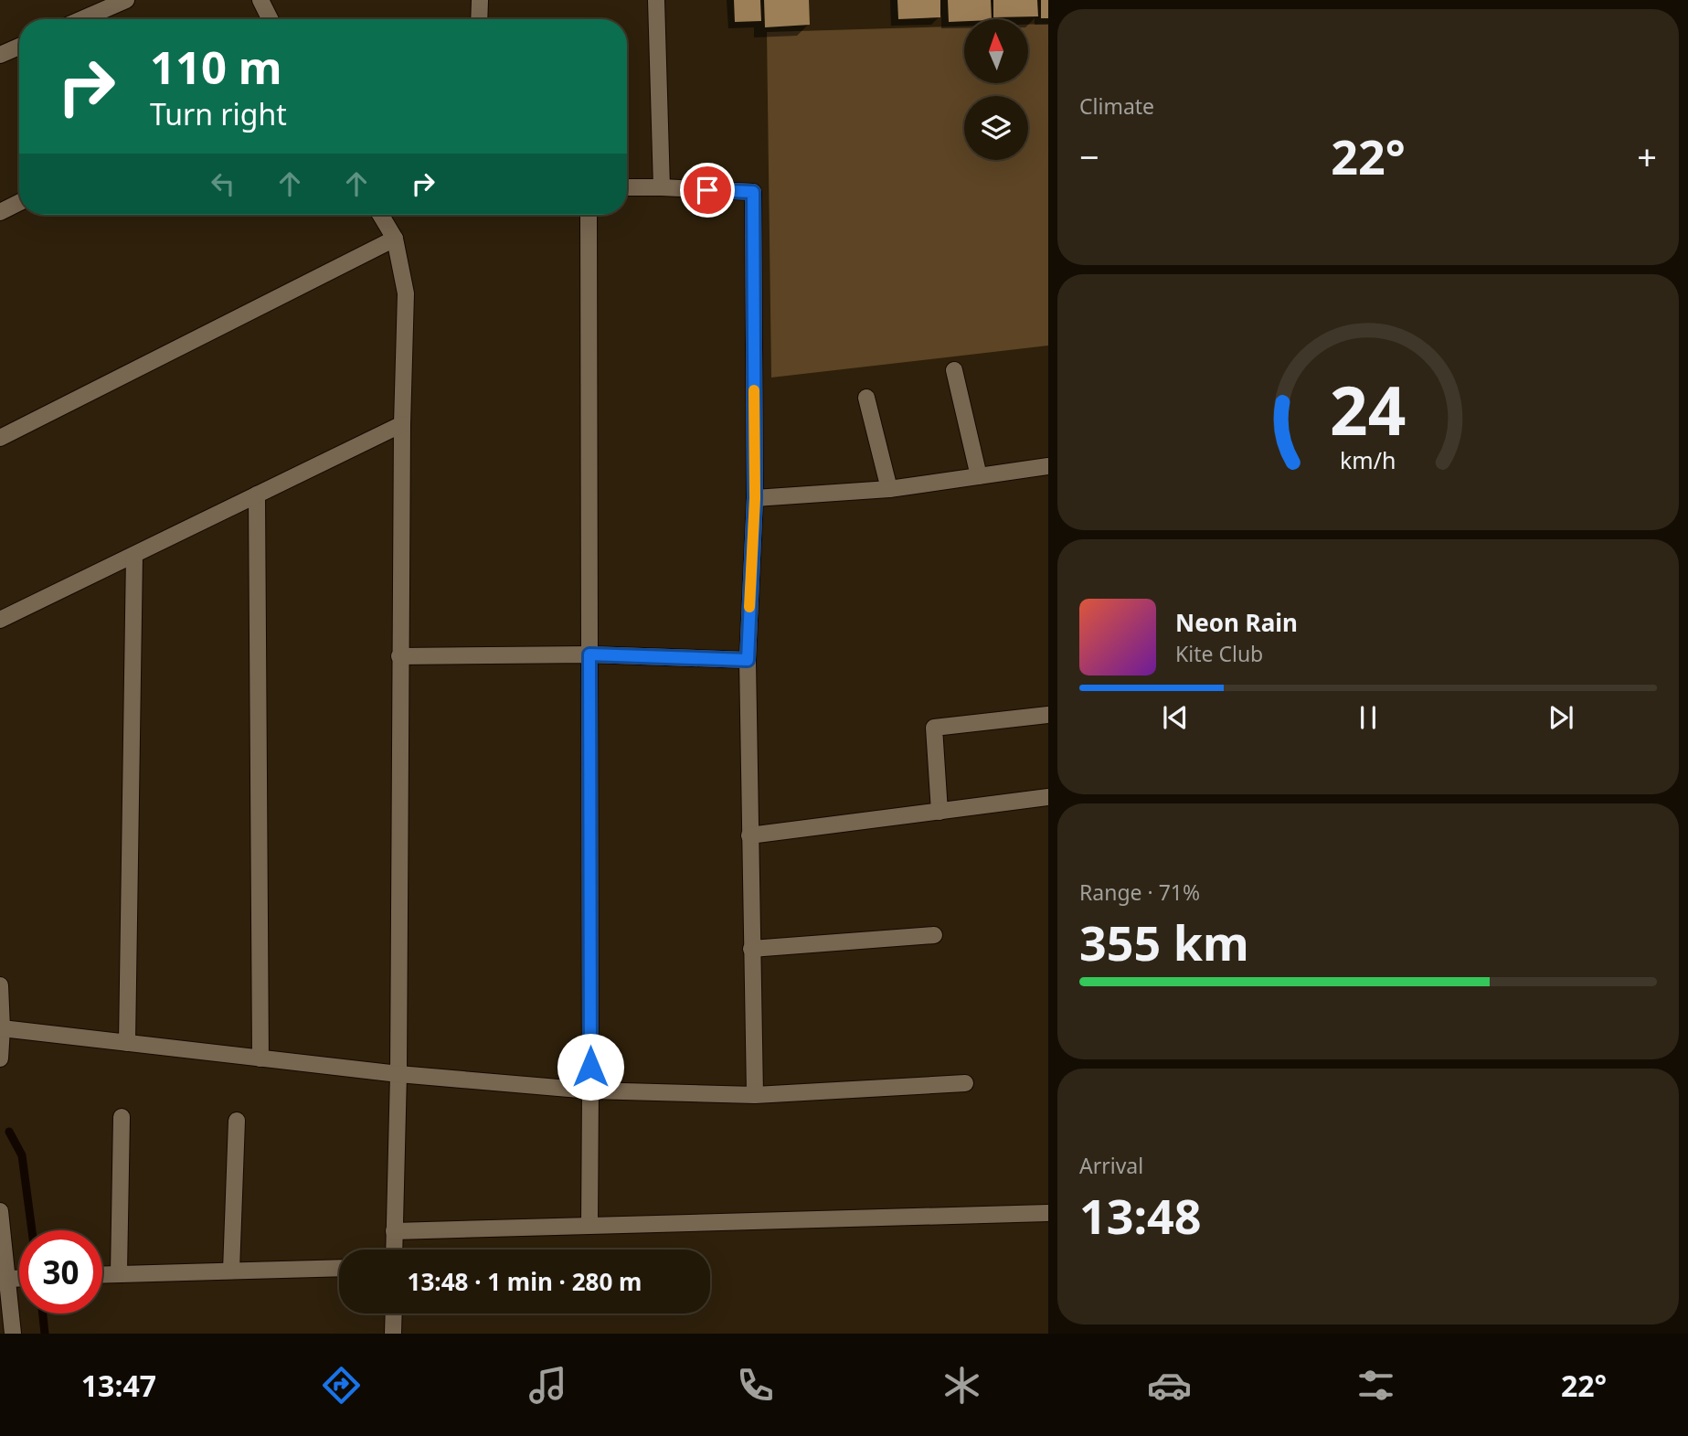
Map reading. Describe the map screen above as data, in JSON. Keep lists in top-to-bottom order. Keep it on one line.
{"north":"top","page":{"tile":["Climate",["Range · 71%","355 km"],["Arrival","13:48"]],"turn":["110 m","Turn right"],"heat":["−","22°","+"],"song":["Neon Rain","Kite Club"],"limit":"30","trip":"13:48 · 1 min · 280 m","tabs":["13:47","22°"],"gauge":["24","km/h"]}}
